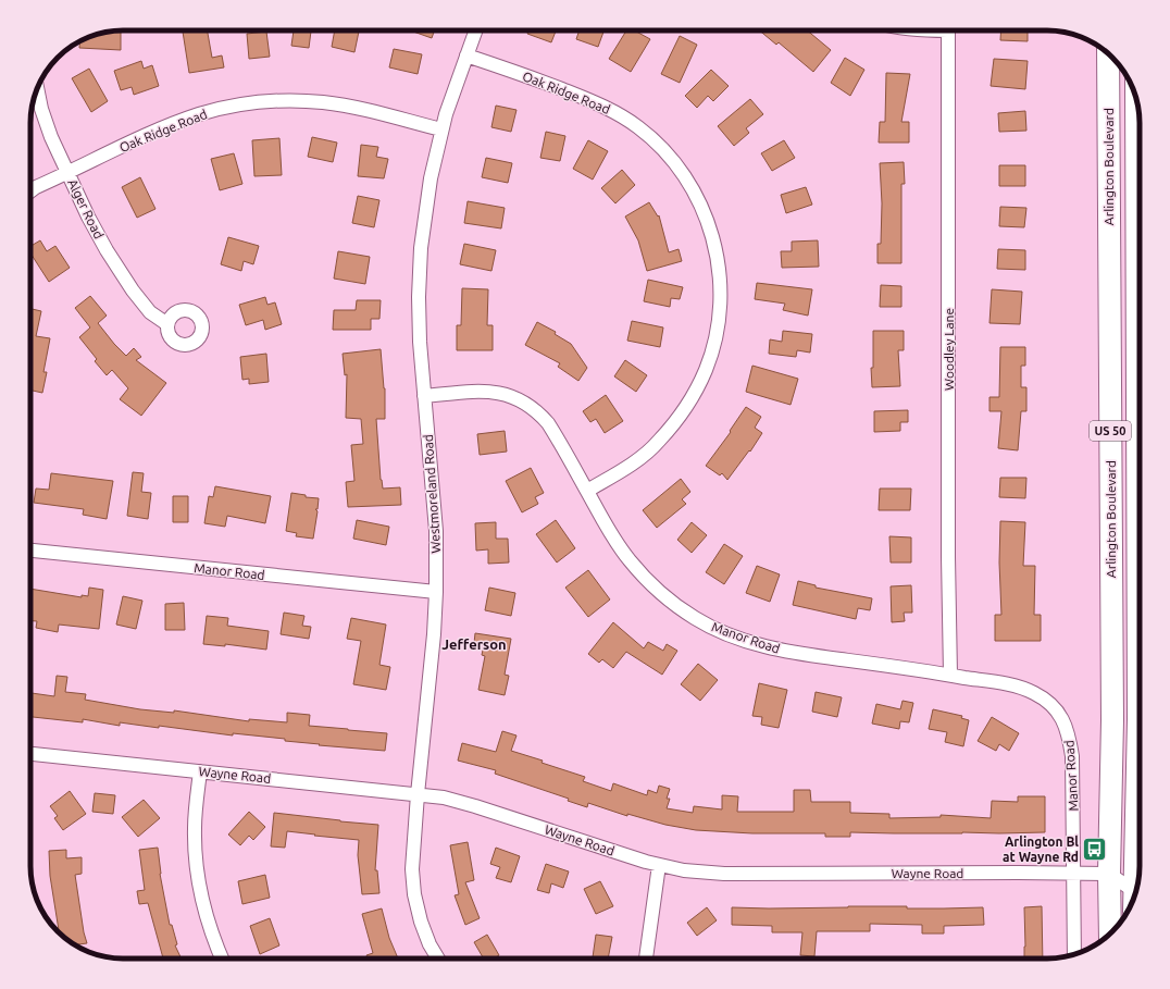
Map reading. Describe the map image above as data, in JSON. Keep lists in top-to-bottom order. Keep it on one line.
{"streets":{"highway":["Arlington Boulevard","US 50"],"street":["Oak Ridge Road","Alger Road","Woodley Lane","Westmoreland Road","Manor Road","Wayne Road"]},"crossings":[["Oak Ridge Road","Alger Road"],["Oak Ridge Road","Westmoreland Road"],["Oak Ridge Road","Manor Road"],["Arlington Boulevard","Wayne Road"],["Woodley Lane","Manor Road"],["Westmoreland Road","Manor Road"],["Westmoreland Road","Wayne Road"],["Manor Road","Wayne Road"]],"districts":["Jefferson"],"places":{"bus stop":["Arlington Bl at Wayne Rd"]}}
